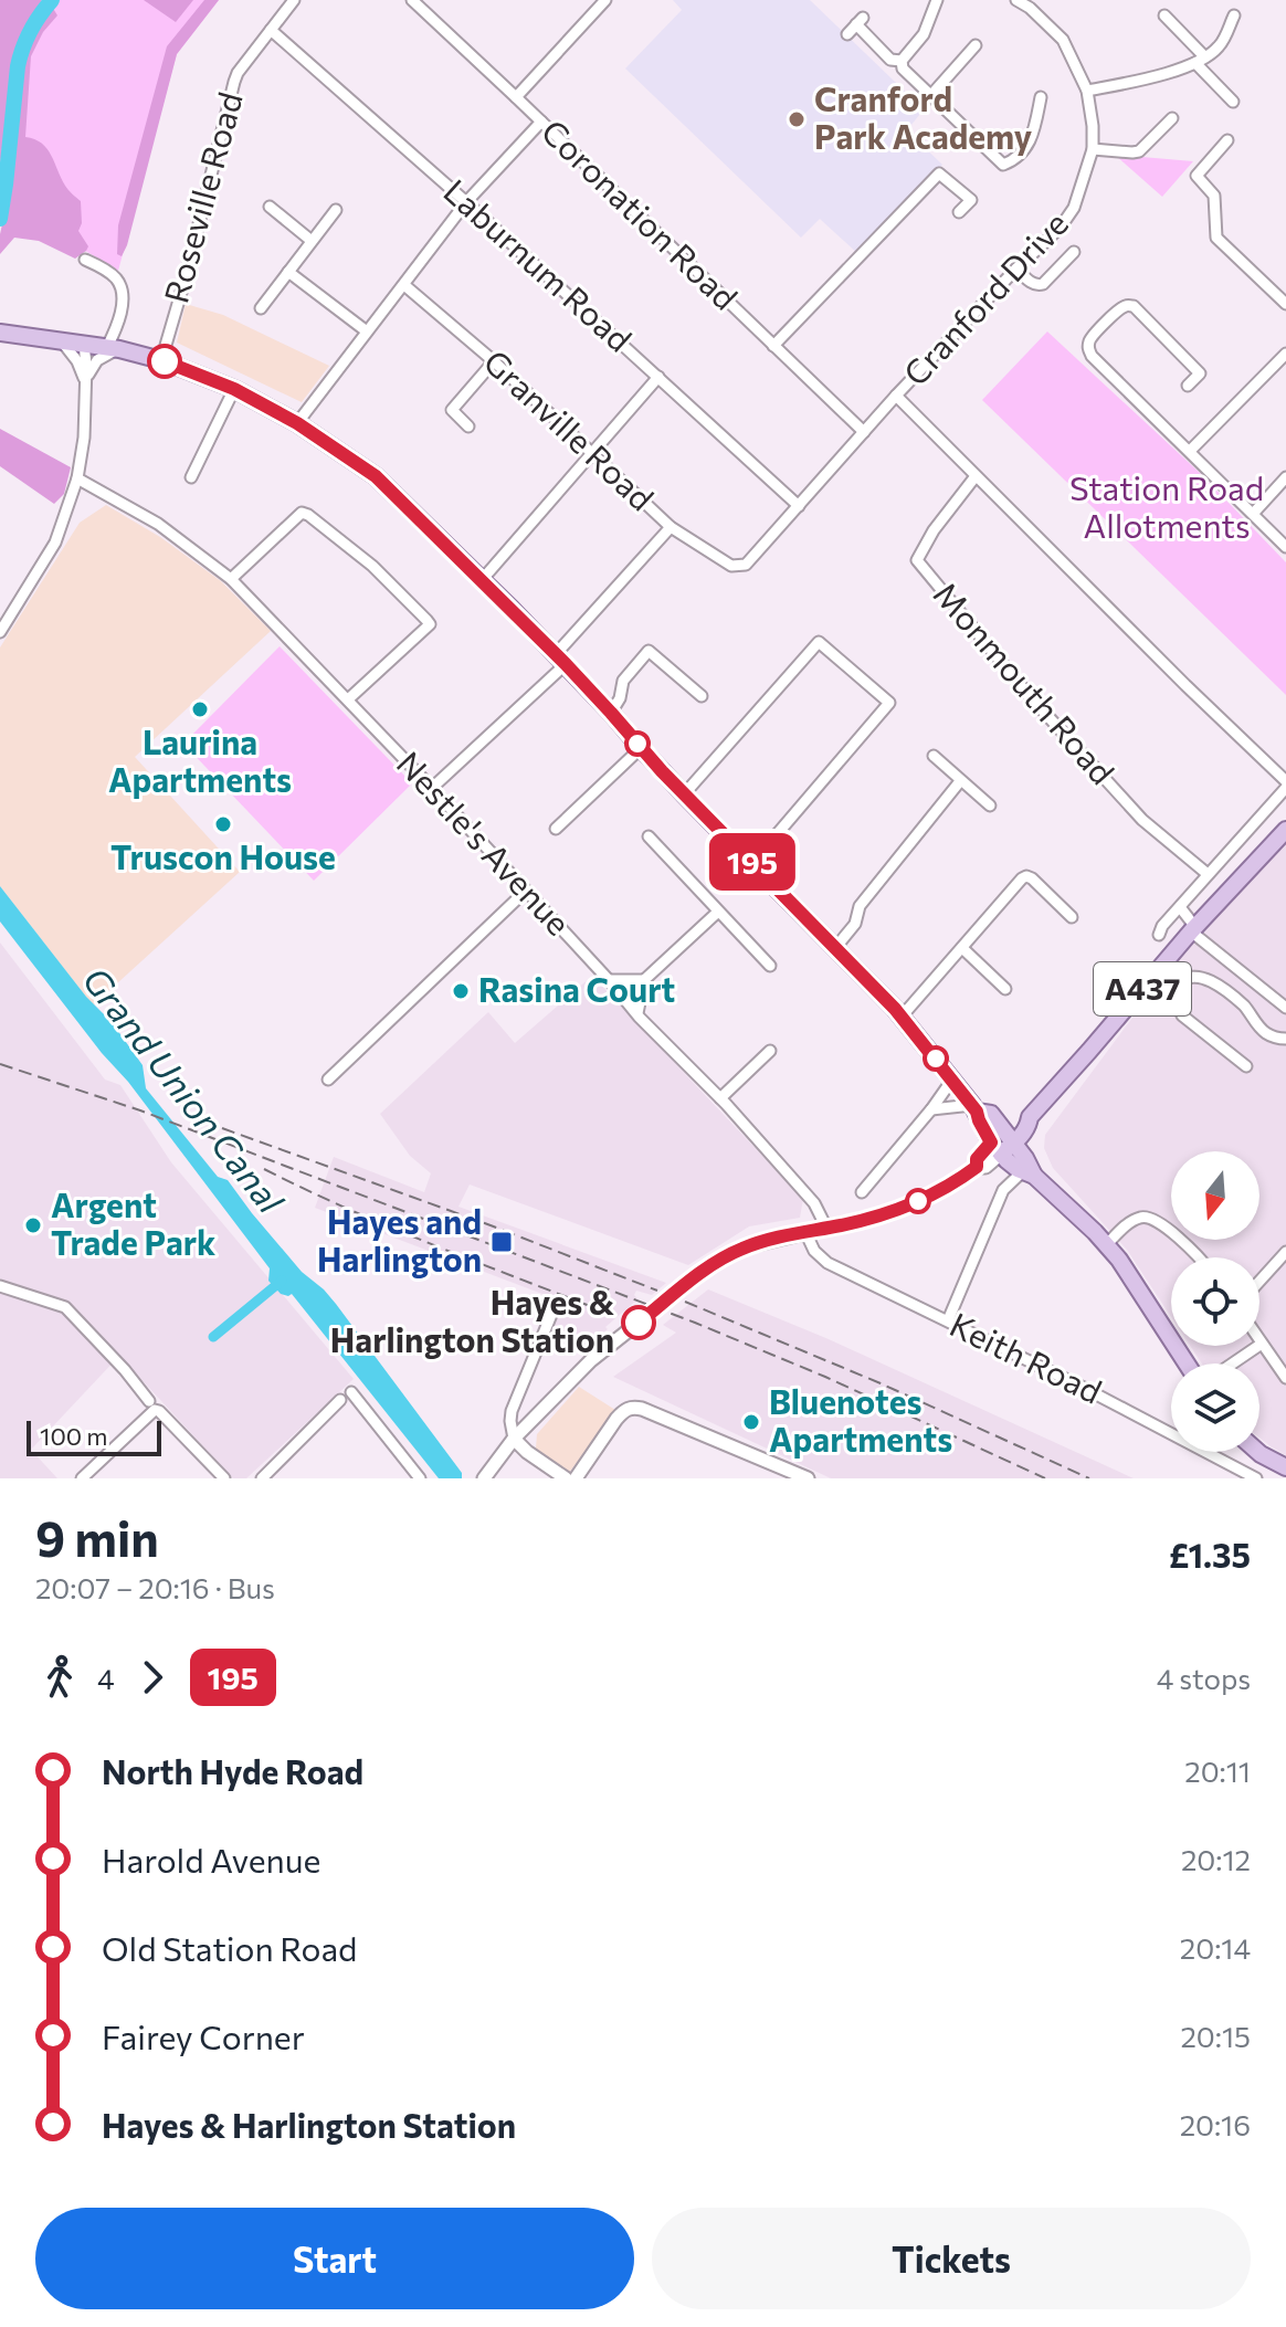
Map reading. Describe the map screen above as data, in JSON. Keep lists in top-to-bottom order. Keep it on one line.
{"streets":{"main road":["A437"],"street":["Roseville Road","Coronation Road","Laburnum Road","Cranford Drive","Granville Road","Monmouth Road","Nestle's Avenue","Keith Road"]},"crossings":[["Roseville Road","Laburnum Road"],["Coronation Road","Cranford Drive"],["Laburnum Road","Cranford Drive"],["Cranford Drive","Granville Road"]],"water":["Grand Union Canal"],"parks":["Station Road Allotments"],"places":{"other":["Cranford Park Academy","Laurina Apartments","Truscon House","Rasina Court","Argent Trade Park","Hayes & Harlington Station","Bluenotes Apartments"],"transit":["Hayes and Harlington"]},"lines":["bus line 195"],"scale_bar":"100 m","north":"bottom","page":{"on_map":"195","scale":"100 m","heading":["9 min","20:07 – 20:16 · Bus","£1.35"],"legs":["4","195","4 stops"],"list":[{"name":"North Hyde Road","value":"20:11"},{"name":"Harold Avenue","value":"20:12"},{"name":"Old Station Road","value":"20:14"},{"name":"Fairey Corner","value":"20:15"},{"name":"Hayes & Harlington Station","value":"20:16"}],"buttons":["Start","Tickets"]}}
